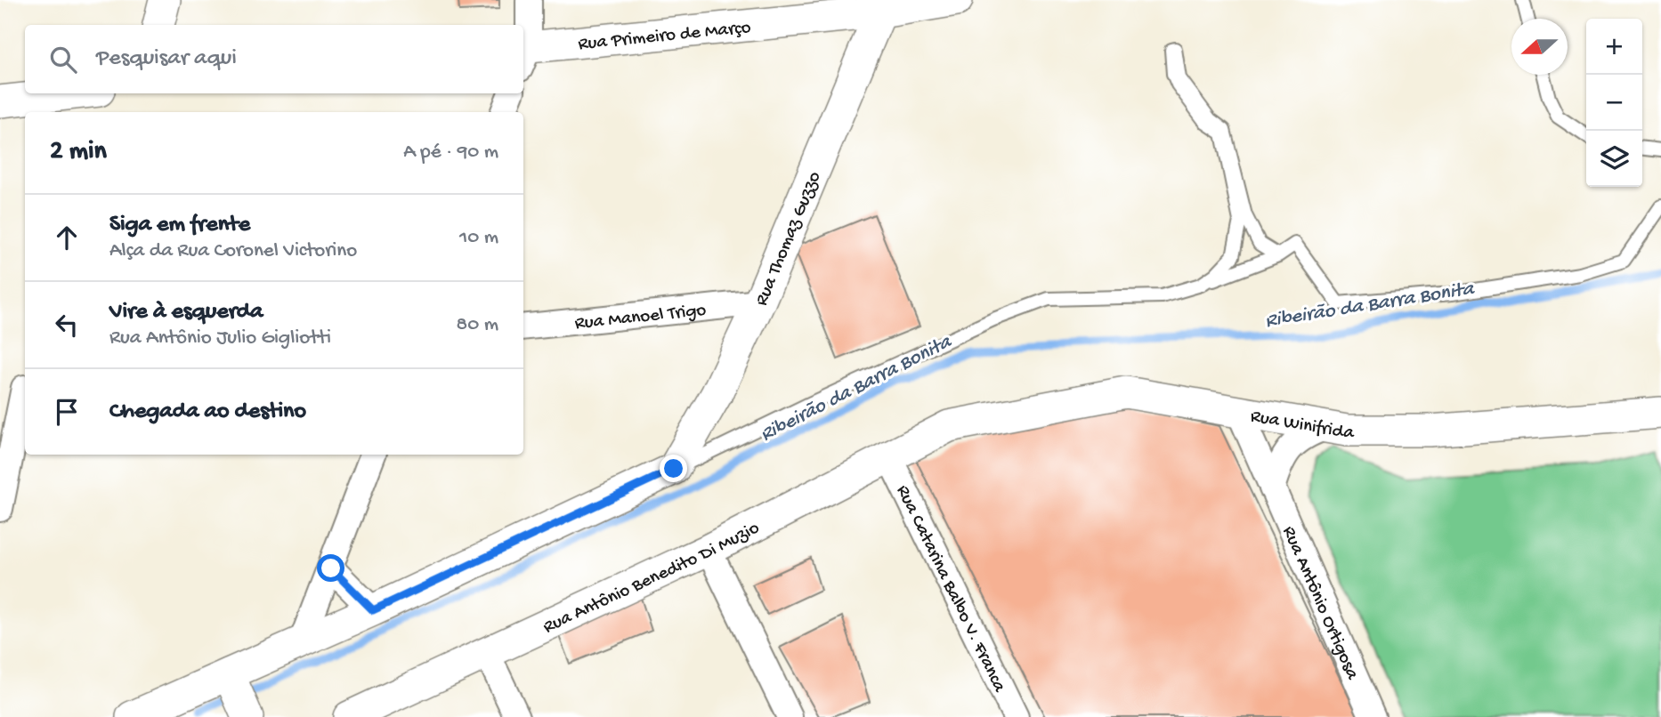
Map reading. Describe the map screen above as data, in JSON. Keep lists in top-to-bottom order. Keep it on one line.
{"streets":{"street":["Rua Primeiro de Março","Rua Thomaz Guzzo","Rua Manoel Trigo","Rua Winifrida","Rua Antônio Benedito Di Muzio","Rua Catarina Balbo V. Franca","Rua Antônio Ortigosa"]},"crossings":[["Rua Primeiro de Março","Rua Thomaz Guzzo"],["Rua Thomaz Guzzo","Rua Manoel Trigo"],["Rua Winifrida","Rua Antônio Benedito Di Muzio"],["Rua Winifrida","Rua Antônio Ortigosa"],["Rua Antônio Benedito Di Muzio","Rua Catarina Balbo V. Franca"]],"water":["Ribeirão da Barra Bonita"],"north":"left","page":{"map_buttons":["+","−"],"search":"Pesquisar aqui","heading":["2 min","A pé · 90 m"],"list":[["Siga em frente","Alça da Rua Coronel Victorino","10 m"],["Vire à esquerda","Rua Antônio Julio Gigliotti","80 m"],"Chegada ao destino"]}}
